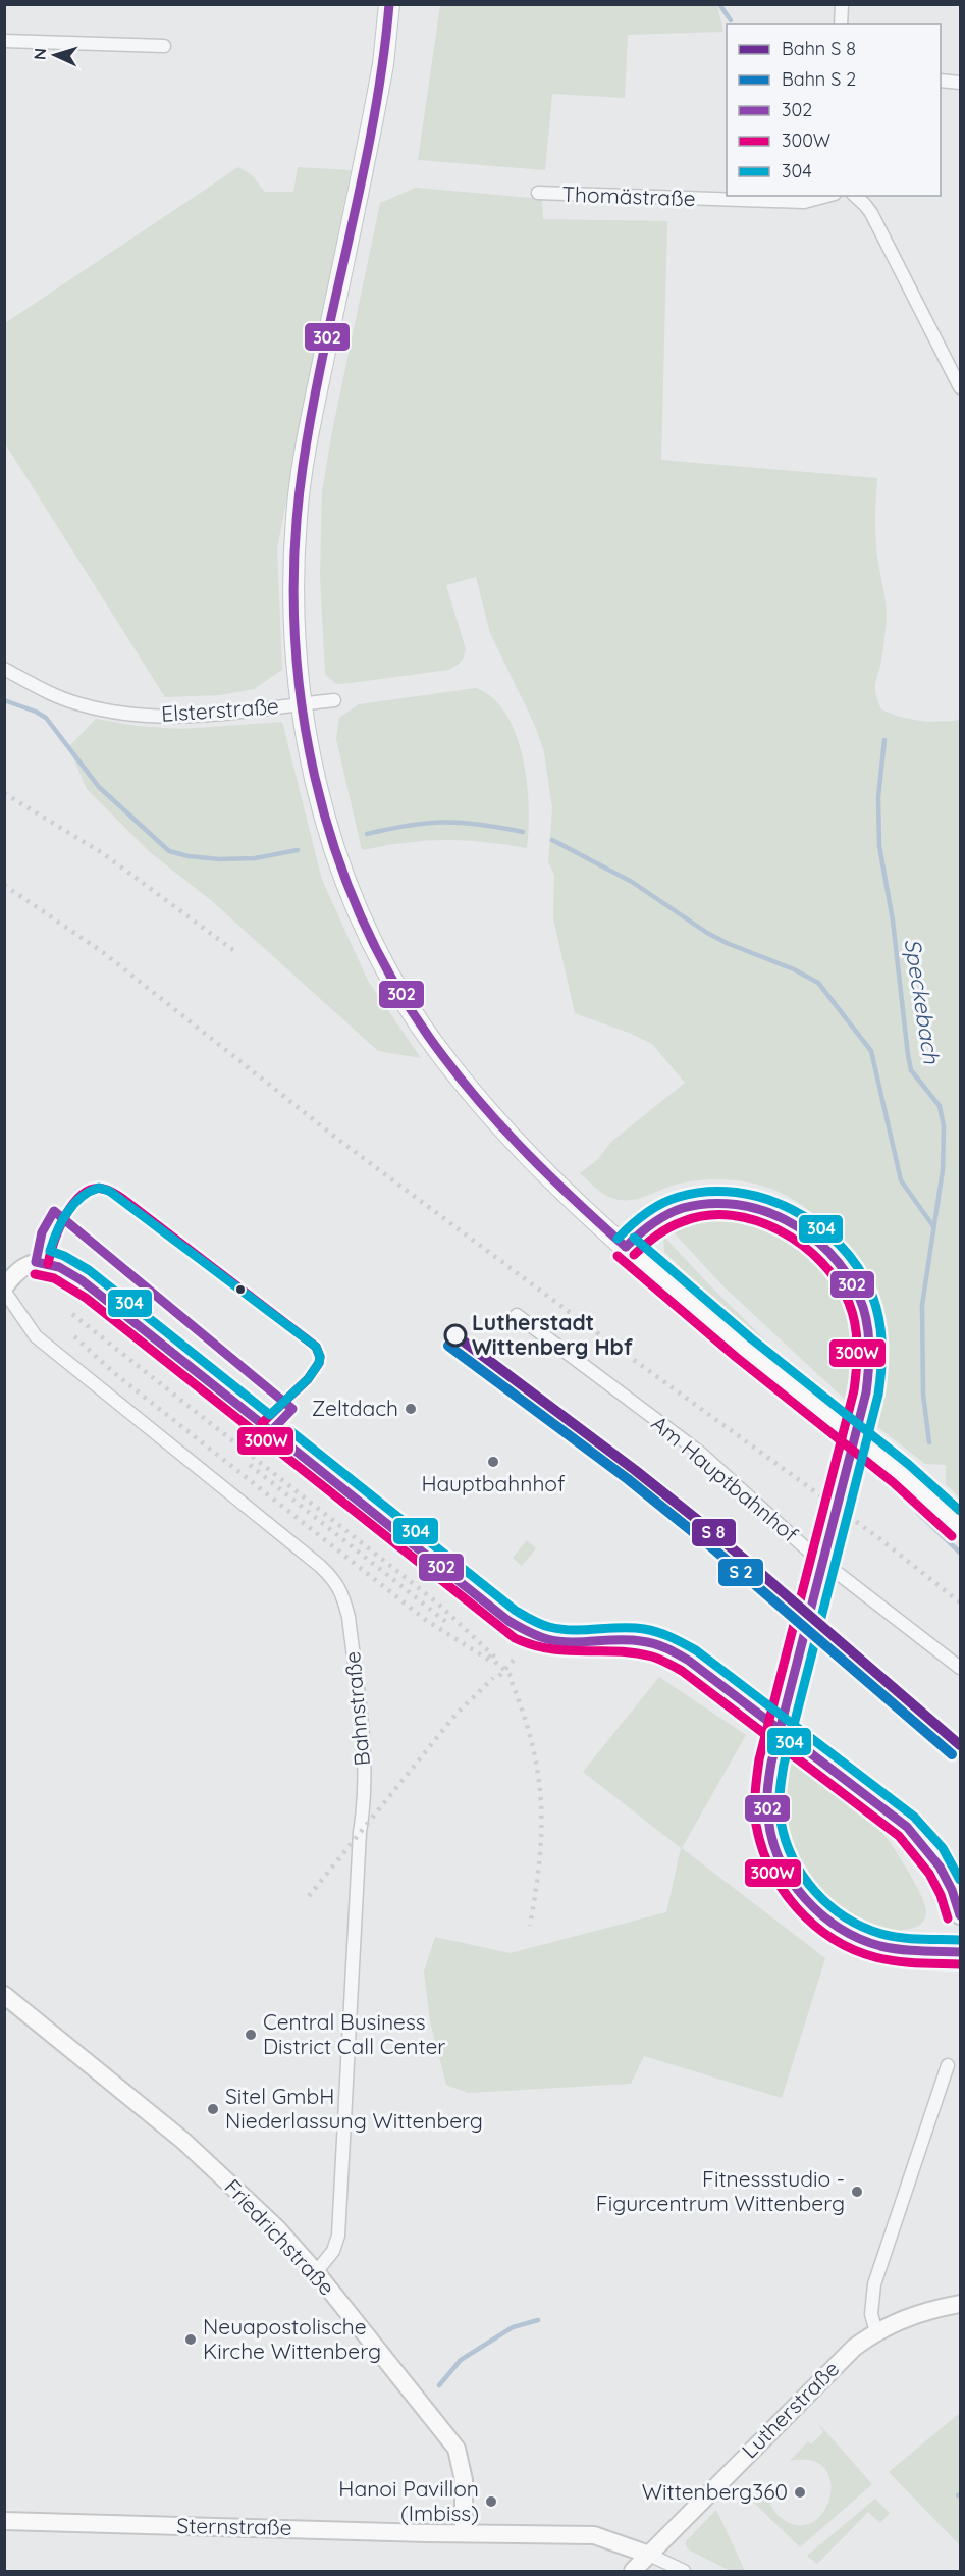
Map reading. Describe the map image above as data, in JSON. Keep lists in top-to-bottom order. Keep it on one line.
{"streets":{"street":["Thomästraße","Elsterstraße","Am Hauptbahnhof","Bahnstraße","Friedrichstraße","Lutherstraße","Sternstraße"]},"crossings":[["Bahnstraße","Friedrichstraße"],["Friedrichstraße","Sternstraße"]],"water":["Speckebach"],"places":["Lutherstadt Wittenberg Hbf","Zeltdach","Hauptbahnhof","Central Business District Call Center","Sitel GmbH Niederlassung Wittenberg","Fitnessstudio - Figurcentrum Wittenberg","Neuapostolische Kirche Wittenberg","Wittenberg360","Hanoi Pavillon (Imbiss)"],"lines":["transit line 302","transit line 304","transit line 300W"],"legend":["Bahn S 8","Bahn S 2","302","300W","304"],"north":"left"}
